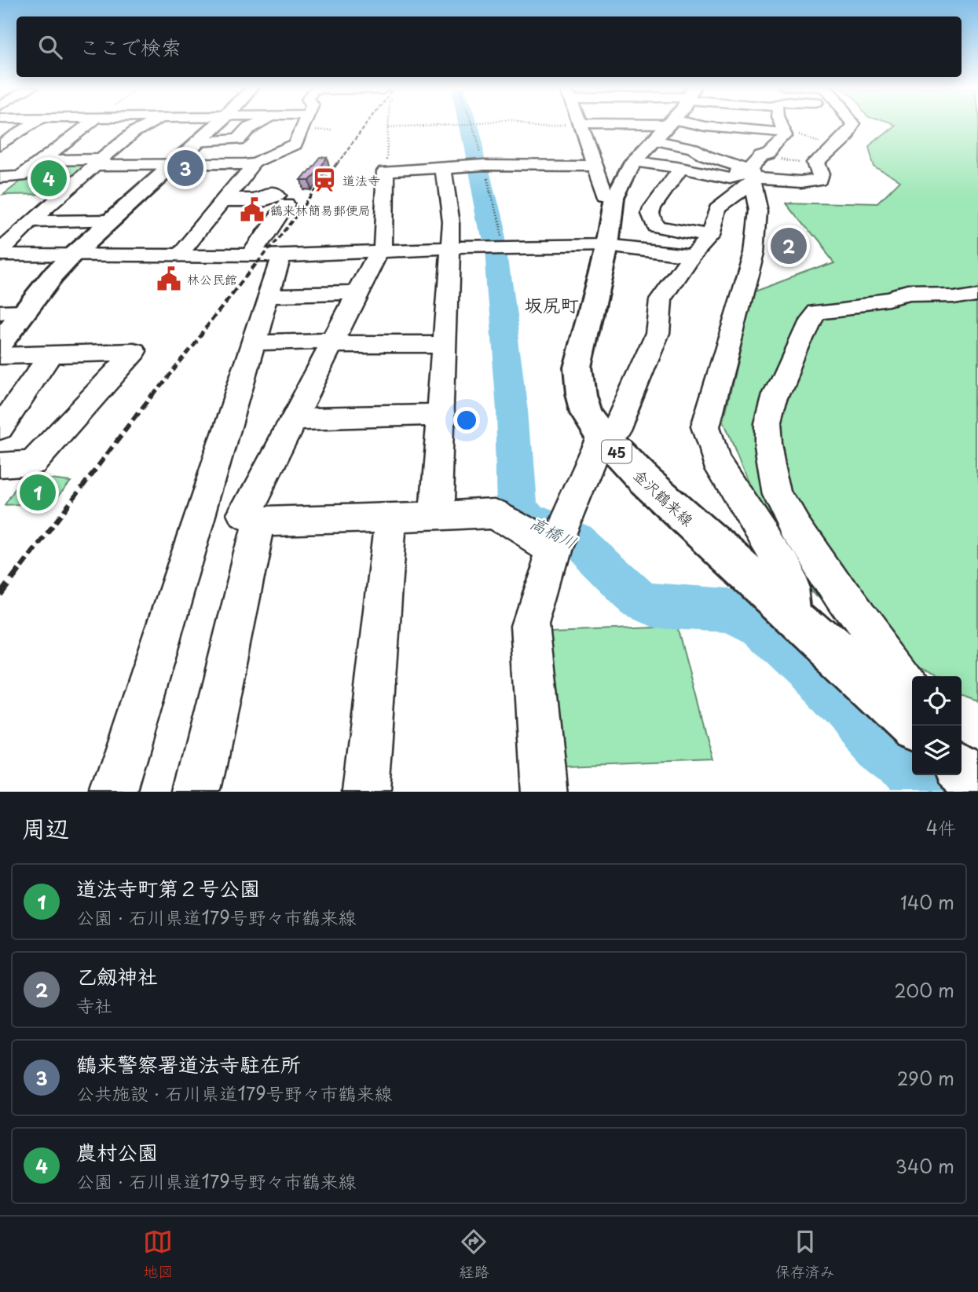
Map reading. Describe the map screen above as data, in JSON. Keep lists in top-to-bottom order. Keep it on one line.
{"streets":{"main road":["45","金沢鶴来線"]},"districts":["坂尻町"],"water":["高橋川"],"places":{"station":["道法寺"],"public building":["鶴来林簡易郵便局","林公民館"]},"page":{"search":"ここで検索","pins":["3","4","2","1"],"heading":["周辺","4件"],"list":[{"mark":"1","name":"道法寺町第２号公園","note":"公園 · 石川県道179号野々市鶴来線","value":"140 m"},{"mark":"2","name":"乙劔神社","note":"寺社","value":"200 m"},{"mark":"3","name":"鶴来警察署道法寺駐在所","note":"公共施設 · 石川県道179号野々市鶴来線","value":"290 m"},{"mark":"4","name":"農村公園","note":"公園 · 石川県道179号野々市鶴来線","value":"340 m"}],"nav":["地図","経路","保存済み"]}}
